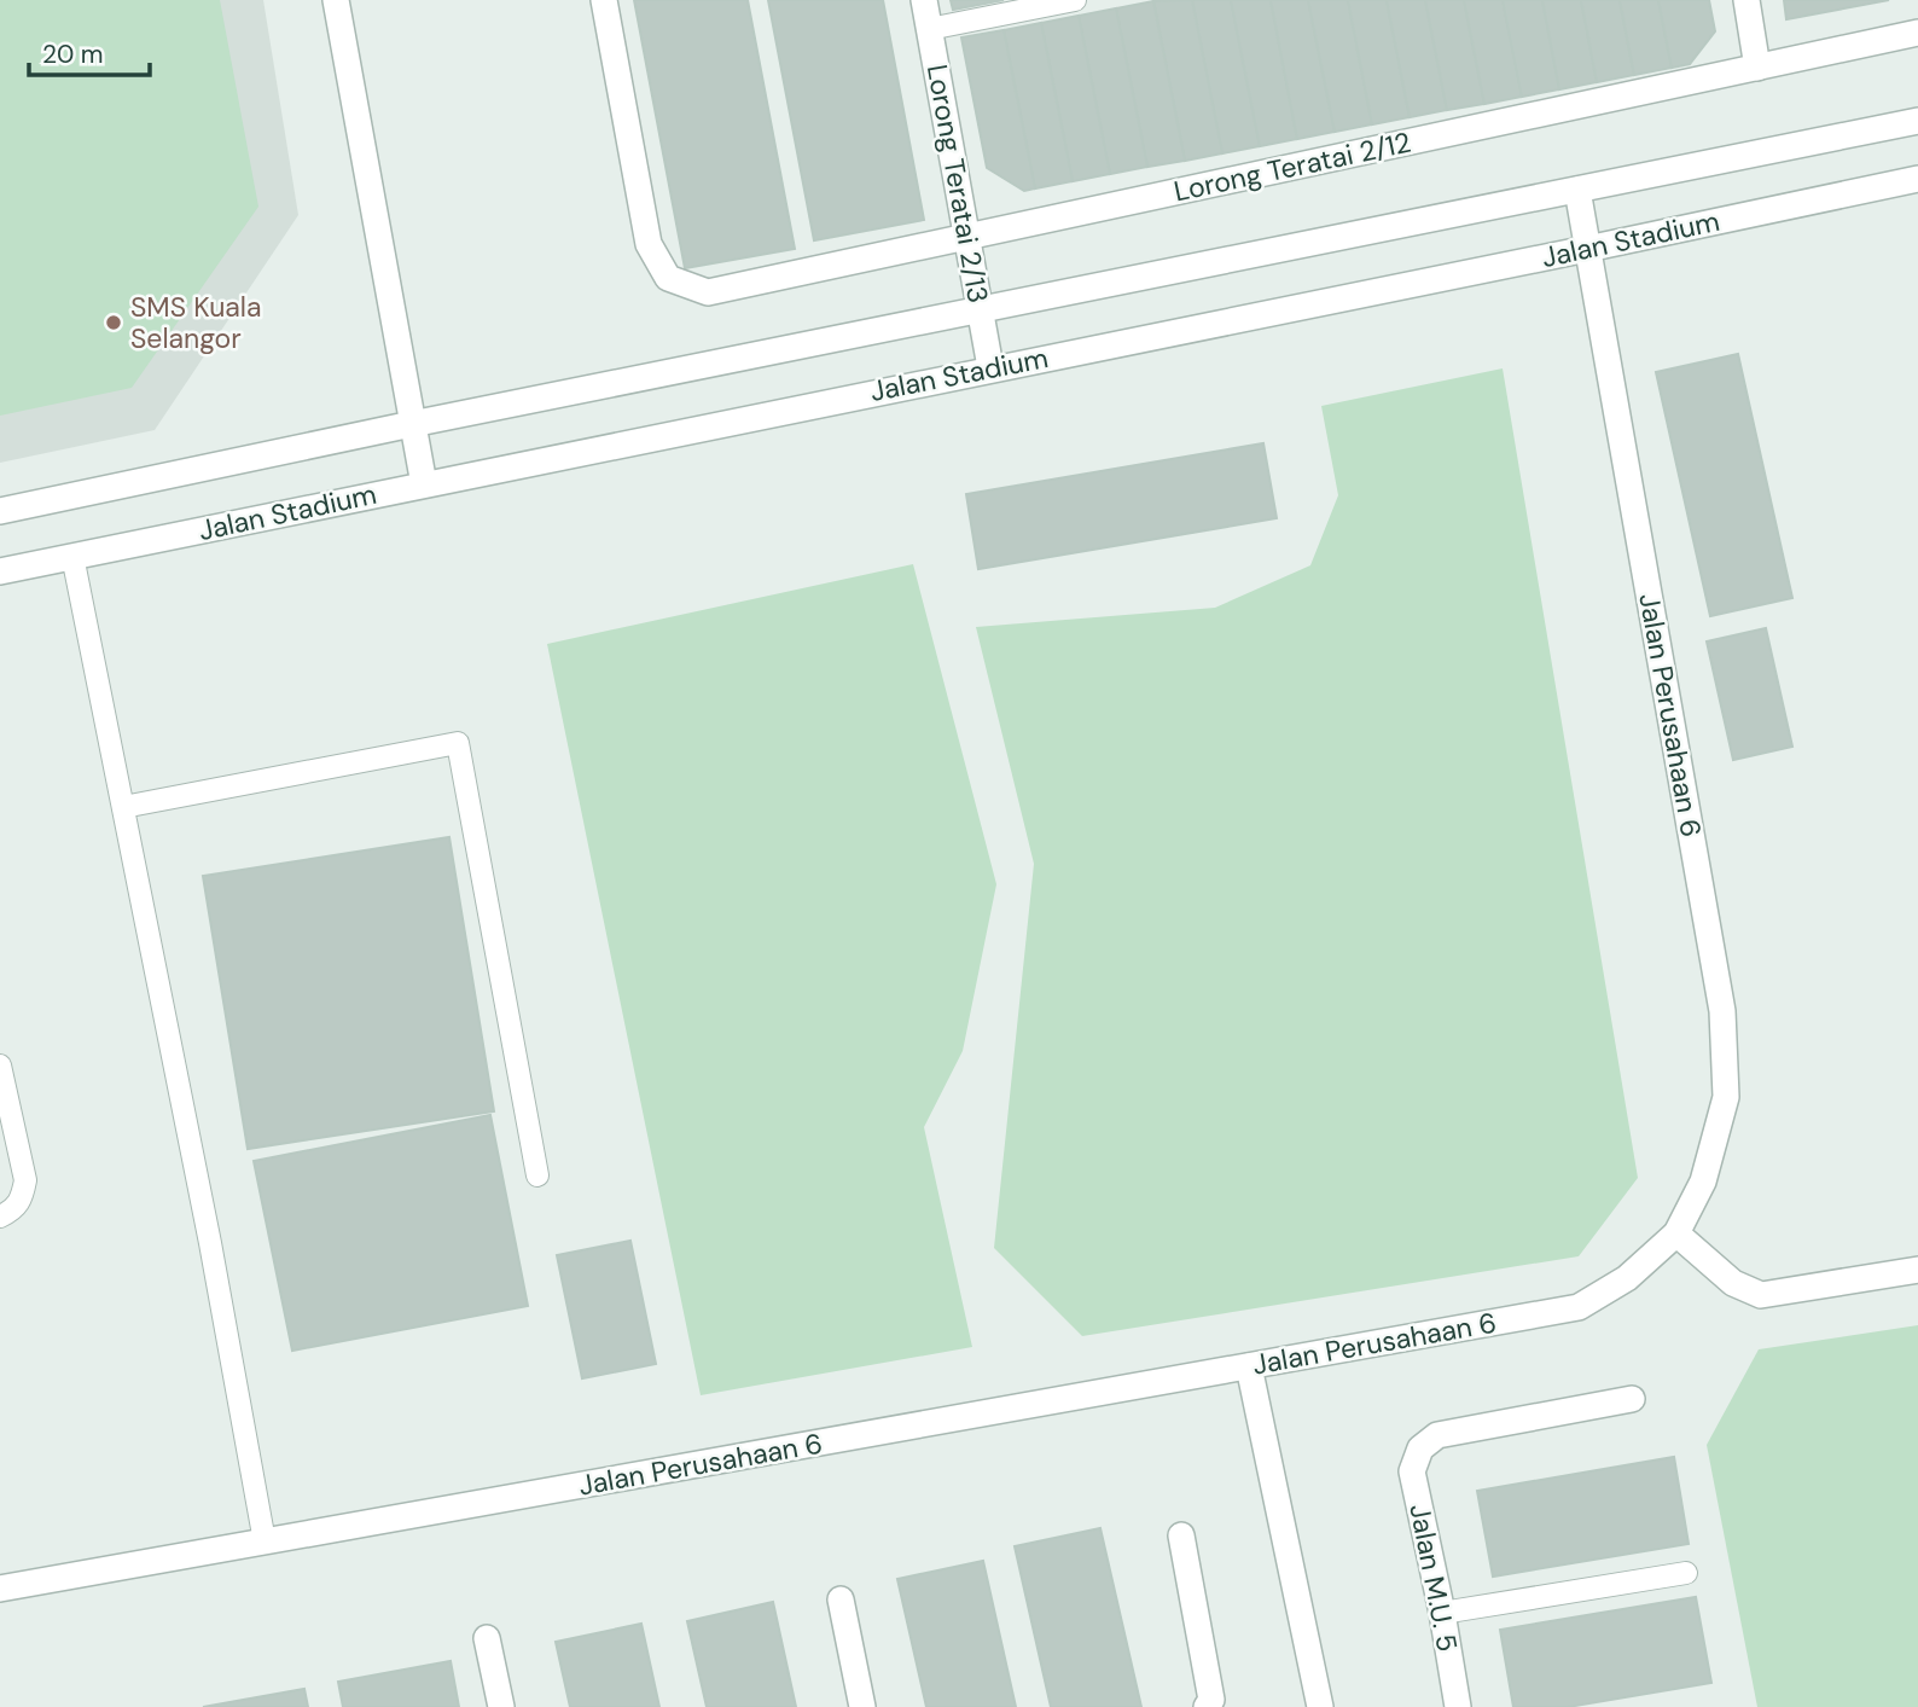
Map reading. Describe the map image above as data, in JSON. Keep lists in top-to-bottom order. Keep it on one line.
{"streets":{"street":["Lorong Teratai 2/12","Lorong Teratai 2/13","Jalan Stadium","Jalan Perusahaan 6","Jalan M.U. 5"]},"crossings":[["Lorong Teratai 2/12","Lorong Teratai 2/13"],["Lorong Teratai 2/13","Jalan Stadium"],["Jalan Stadium","Jalan Perusahaan 6"]],"places":["SMS Kuala Selangor"],"scale_bar":"20 m"}
